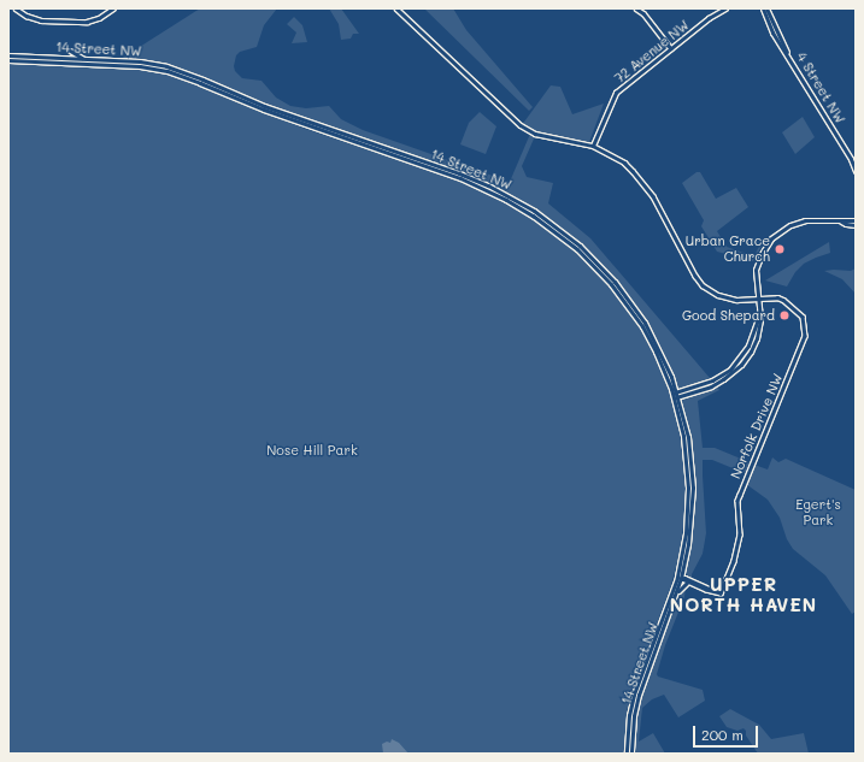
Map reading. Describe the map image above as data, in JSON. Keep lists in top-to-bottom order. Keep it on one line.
{"streets":{"main road":["14 Street NW","4 Street NW"],"street":["72 Avenue NW","Norfolk Drive NW"]},"crossings":[["72 Avenue NW","Norfolk Drive NW"]],"districts":["UPPER NORTH HAVEN"],"parks":["Nose Hill Park","Egert's Park"],"places":["Urban Grace Church","Good Shepard"],"scale_bar":"200 m"}
